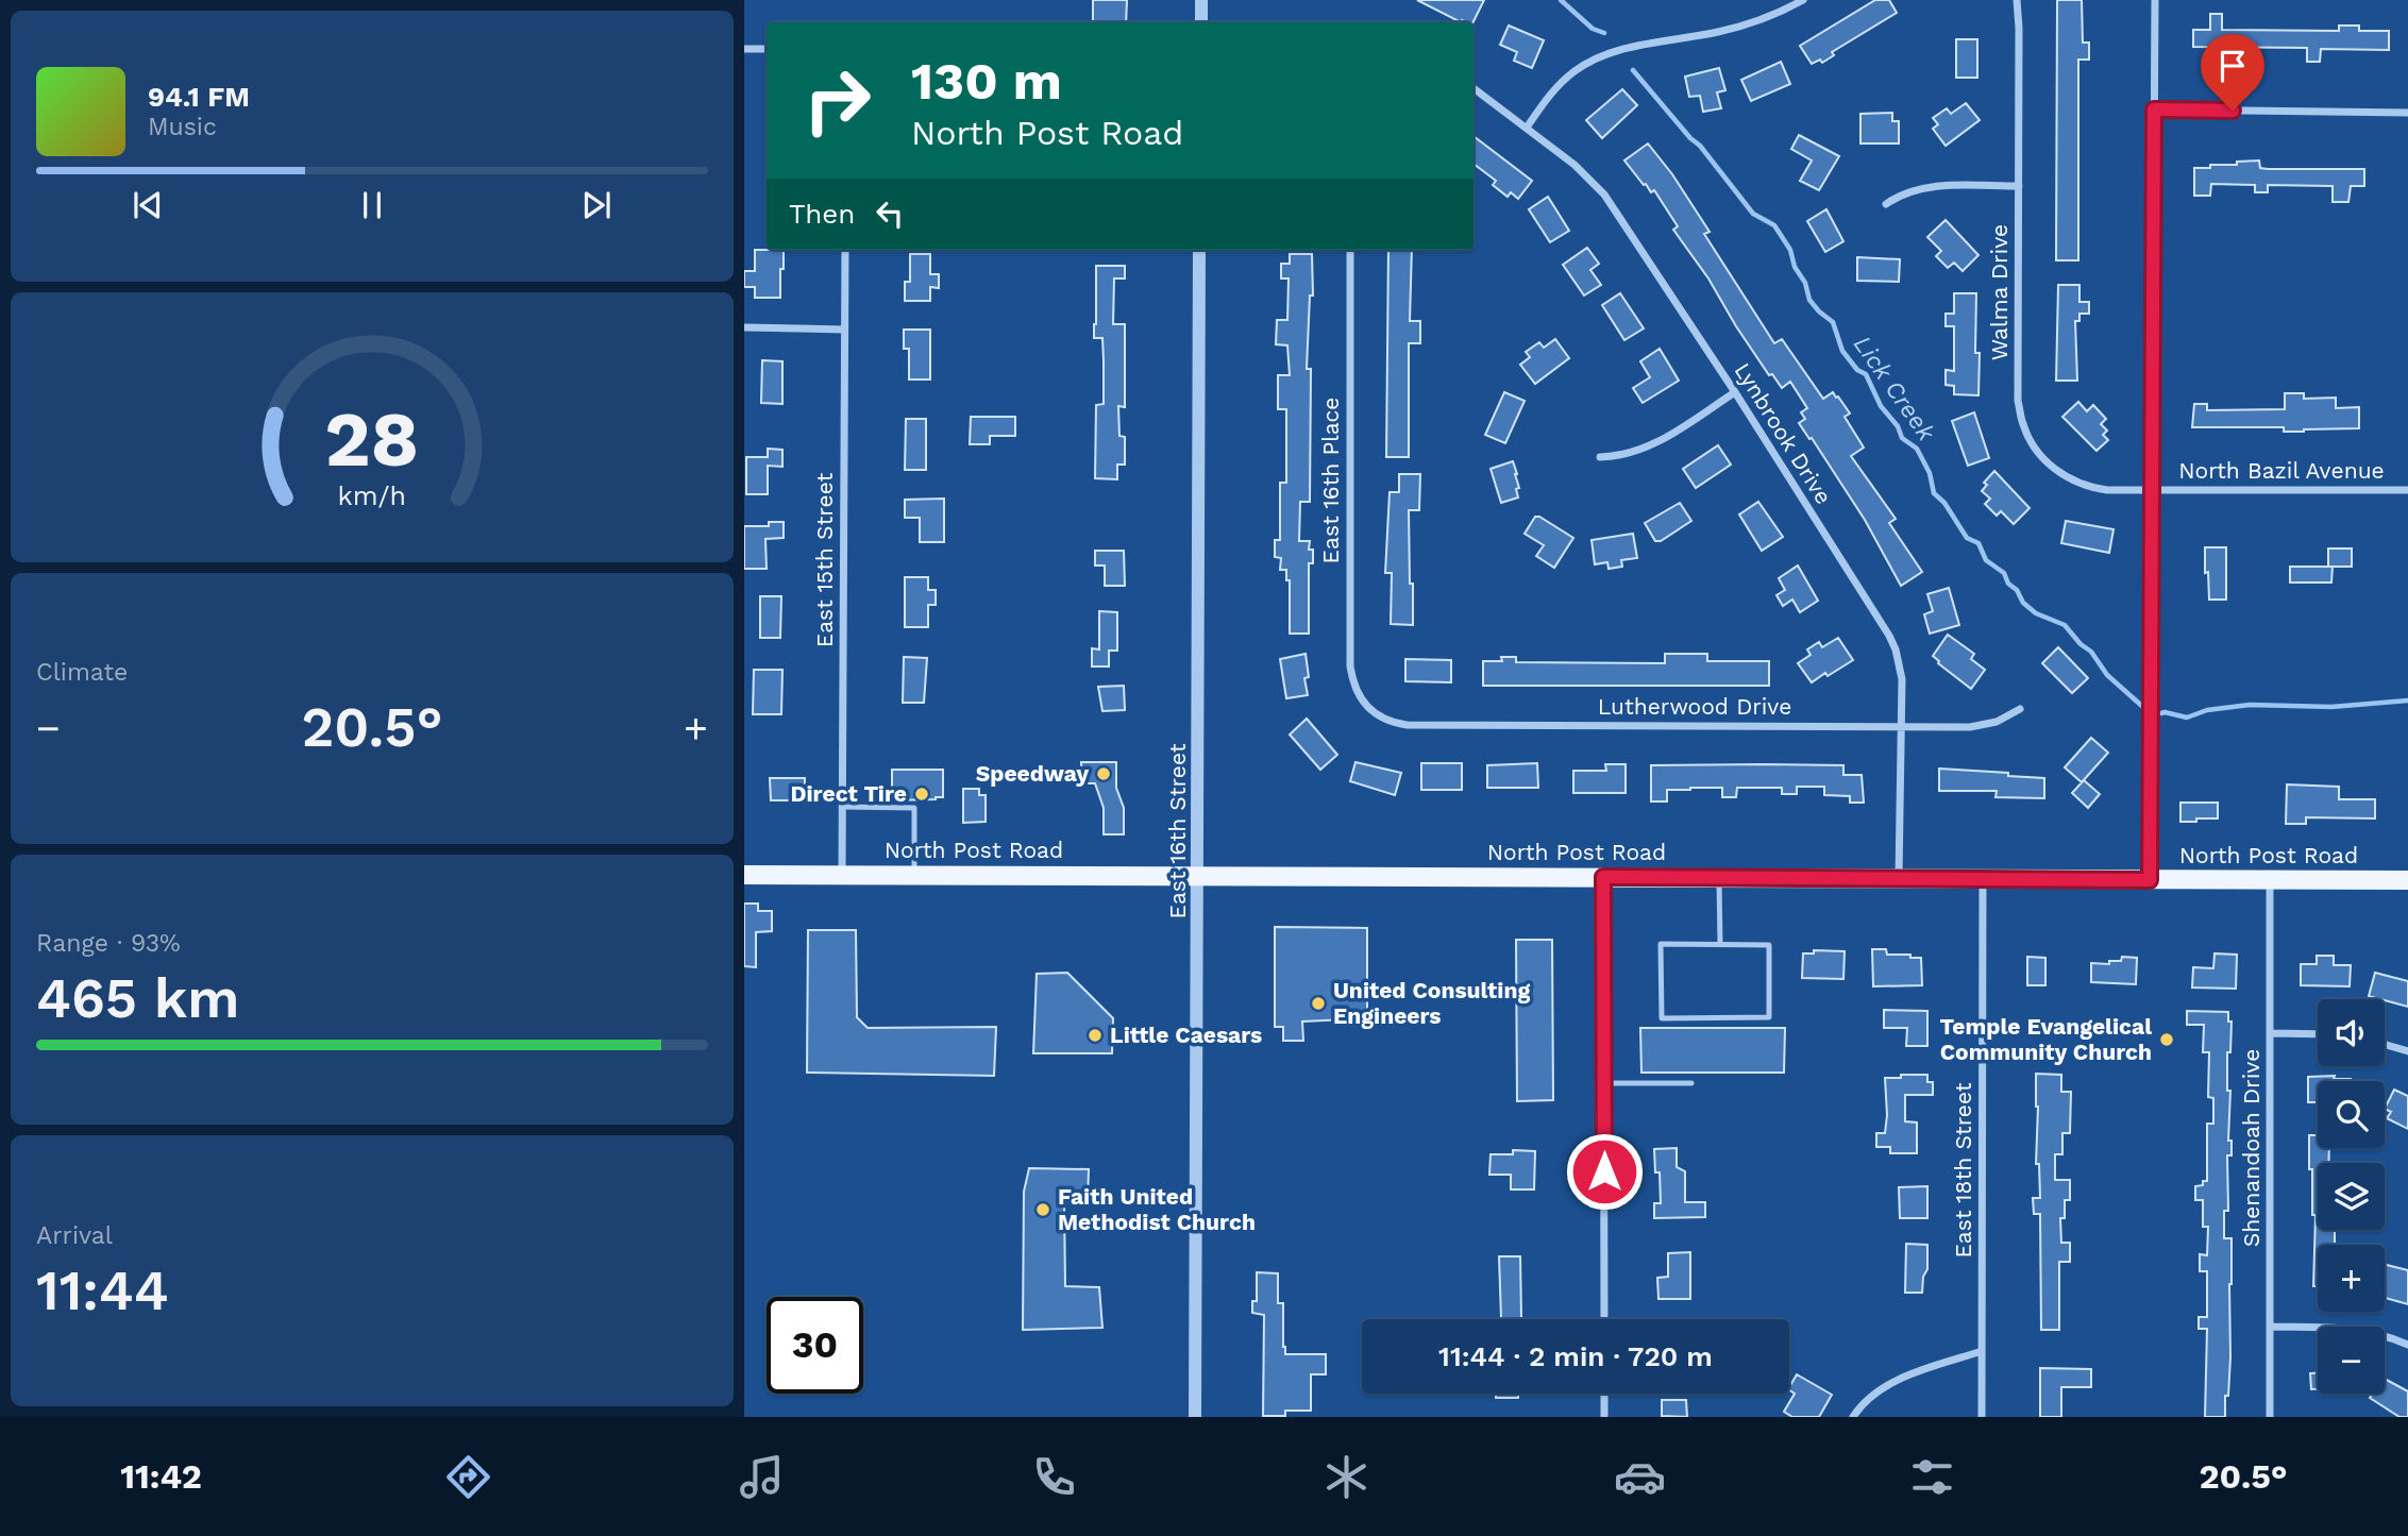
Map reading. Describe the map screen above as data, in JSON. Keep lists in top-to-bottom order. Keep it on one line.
{"streets":{"main road":["North Post Road"],"street":["Walma Drive","Lynbrook Drive","North Bazil Avenue","East 16th Place","East 15th Street","Lutherwood Drive","East 16th Street","Shenandoah Drive","East 18th Street"]},"crossings":[["Walma Drive","North Bazil Avenue"],["Lynbrook Drive","Lutherwood Drive"],["Lynbrook Drive","North Post Road"],["East 16th Place","Lutherwood Drive"],["East 15th Street","North Post Road"],["East 16th Street","North Post Road"],["North Post Road","Shenandoah Drive"],["North Post Road","East 18th Street"]],"water":["Lick Creek"],"places":["Speedway","Direct Tire","United Consulting Engineers","Little Caesars","Temple Evangelical Community Church","Faith United Methodist Church"],"page":{"turn":["130 m","North Post Road"],"song":["94.1 FM","Music"],"then":"Then","tile":["Climate",["Range · 93%","465 km"],["Arrival","11:44"]],"heat":["−","20.5°","+"],"map_buttons":["+","−"],"limit":"30","trip":"11:44 · 2 min · 720 m","tabs":["11:42","20.5°"],"gauge":["28","km/h"]}}
